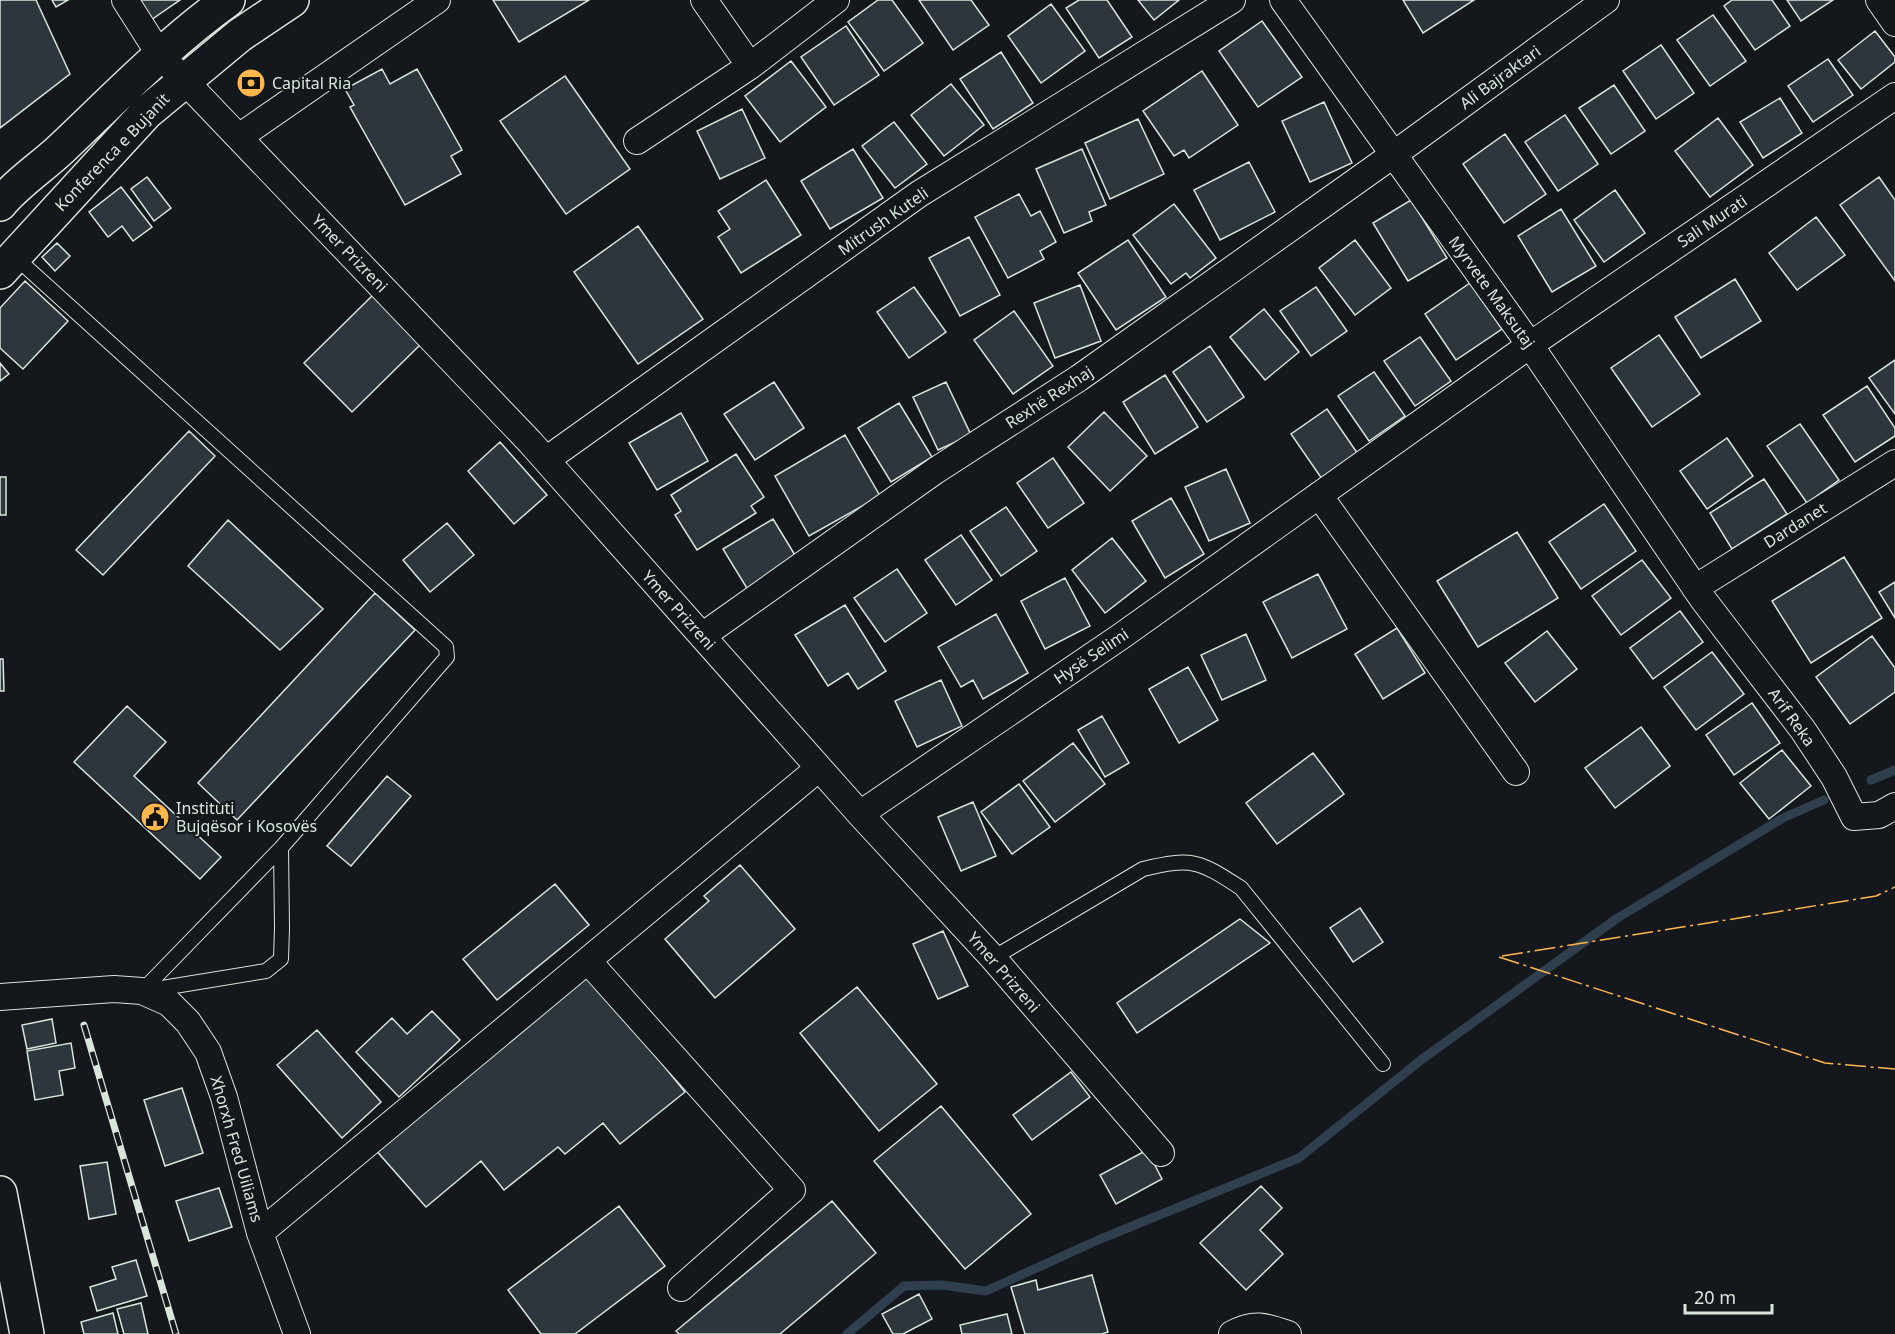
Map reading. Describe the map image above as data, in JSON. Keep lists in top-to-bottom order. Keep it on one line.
{"streets":{"main road":["Konferenca e Bujanit"],"street":["Ali Bajraktari","Mitrush Kuteli","Sali Murati","Ymer Prizreni","Myrvete Maksutaj","Rexhë Rexhaj","Dardanet","Hysë Selimi","Arif Reka","Xhorxh Fred Uiliams"]},"crossings":[["Ali Bajraktari","Myrvete Maksutaj"],["Ali Bajraktari","Rexhë Rexhaj"],["Konferenca e Bujanit","Ymer Prizreni"],["Mitrush Kuteli","Ymer Prizreni"],["Sali Murati","Myrvete Maksutaj"],["Sali Murati","Hysë Selimi"],["Ymer Prizreni","Rexhë Rexhaj"],["Ymer Prizreni","Hysë Selimi"],["Myrvete Maksutaj","Rexhë Rexhaj"],["Myrvete Maksutaj","Dardanet"],["Myrvete Maksutaj","Hysë Selimi"],["Myrvete Maksutaj","Arif Reka"],["Dardanet","Arif Reka"]],"places":{"bank":["Capital Ria"],"public building":["Instituti Bujqësor i Kosovës"]},"scale_bar":"20 m"}
